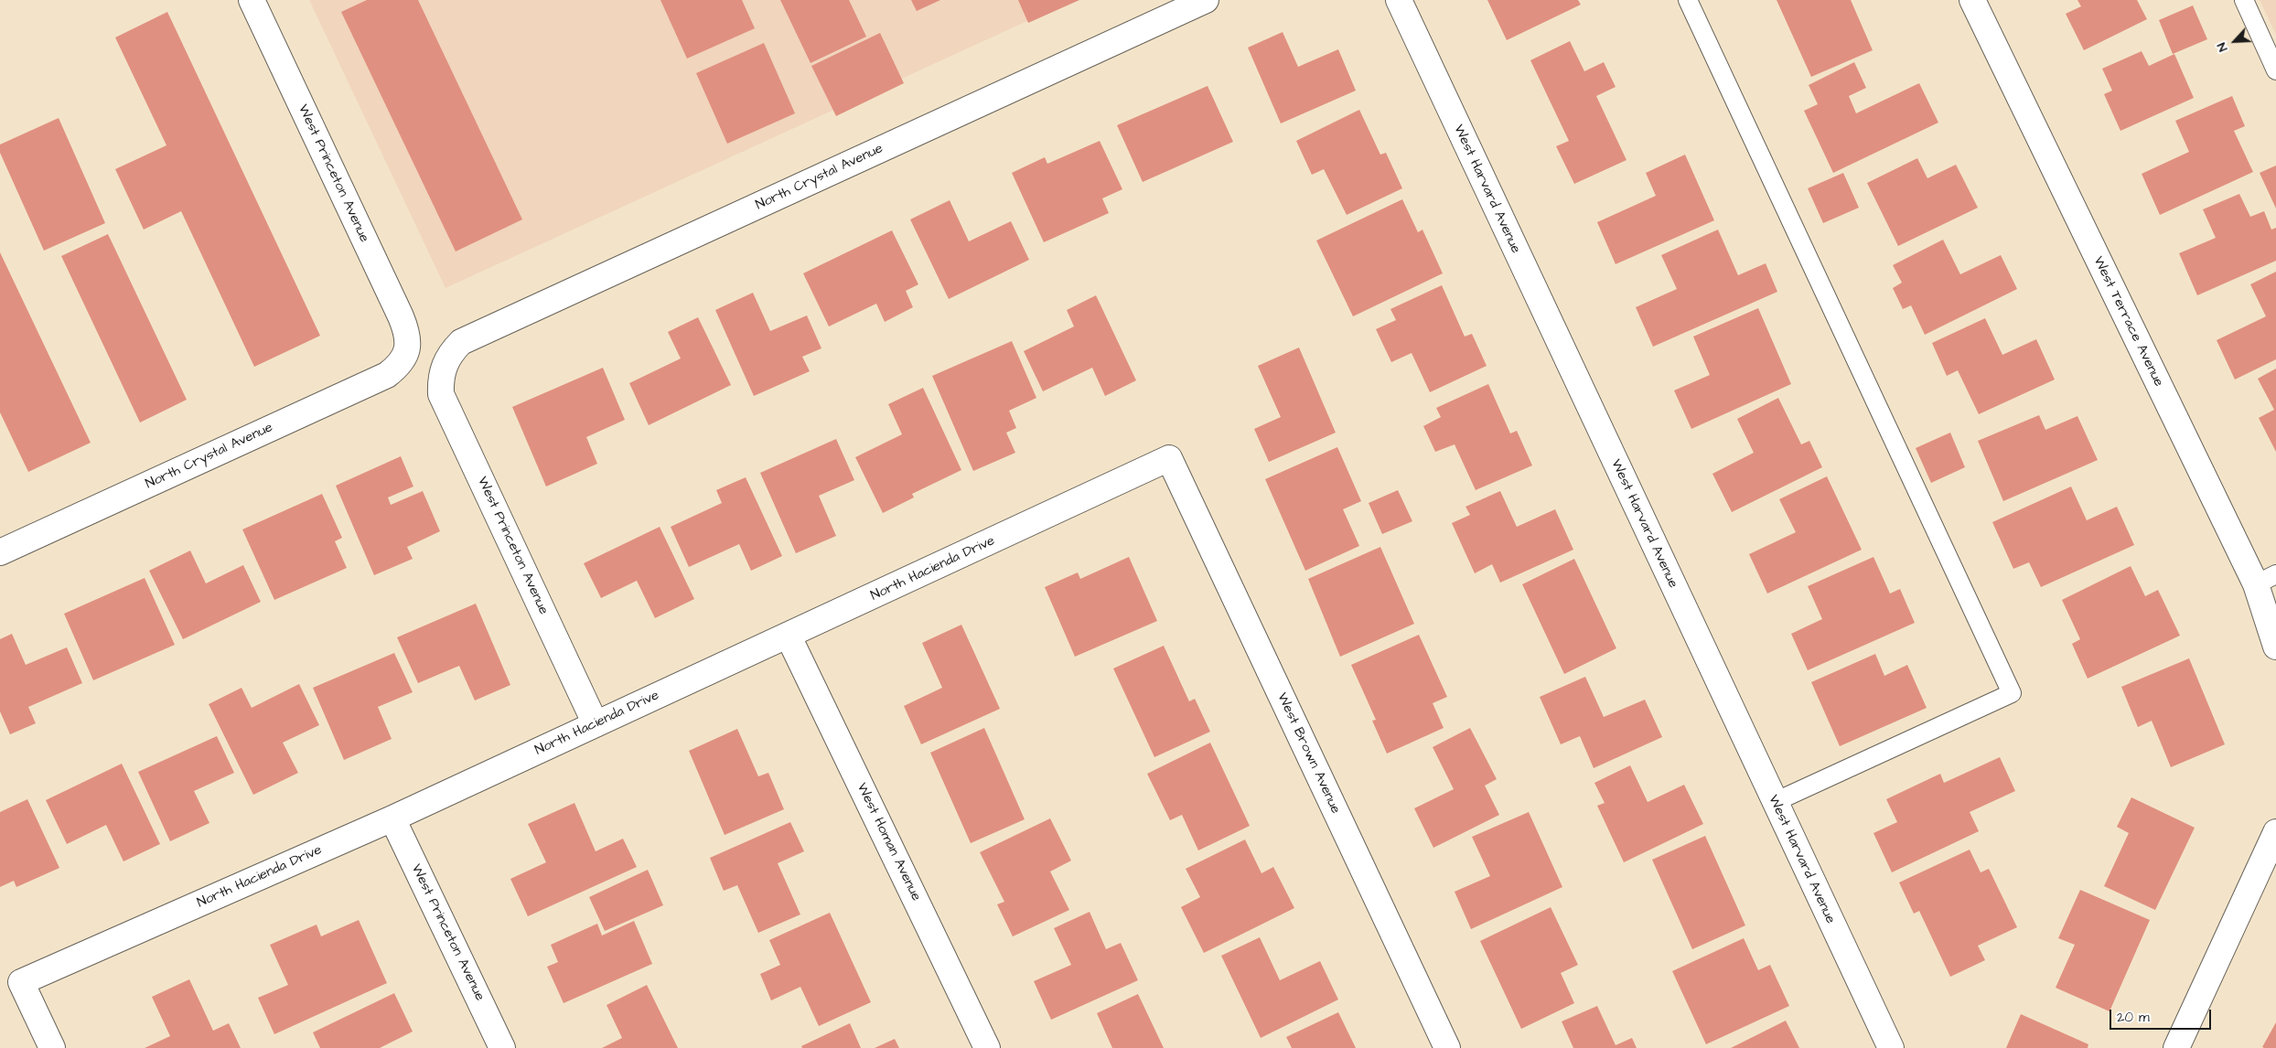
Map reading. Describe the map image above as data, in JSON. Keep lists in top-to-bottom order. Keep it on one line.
{"streets":{"street":["West Princeton Avenue","North Crystal Avenue","West Harvard Avenue","West Terrace Avenue","North Hacienda Drive","West Brown Avenue","West Homan Avenue"]},"crossings":[["West Princeton Avenue","North Crystal Avenue"],["West Princeton Avenue","North Hacienda Drive"],["North Hacienda Drive","West Brown Avenue"],["North Hacienda Drive","West Homan Avenue"]],"scale_bar":"20 m","north":"bottom left"}
